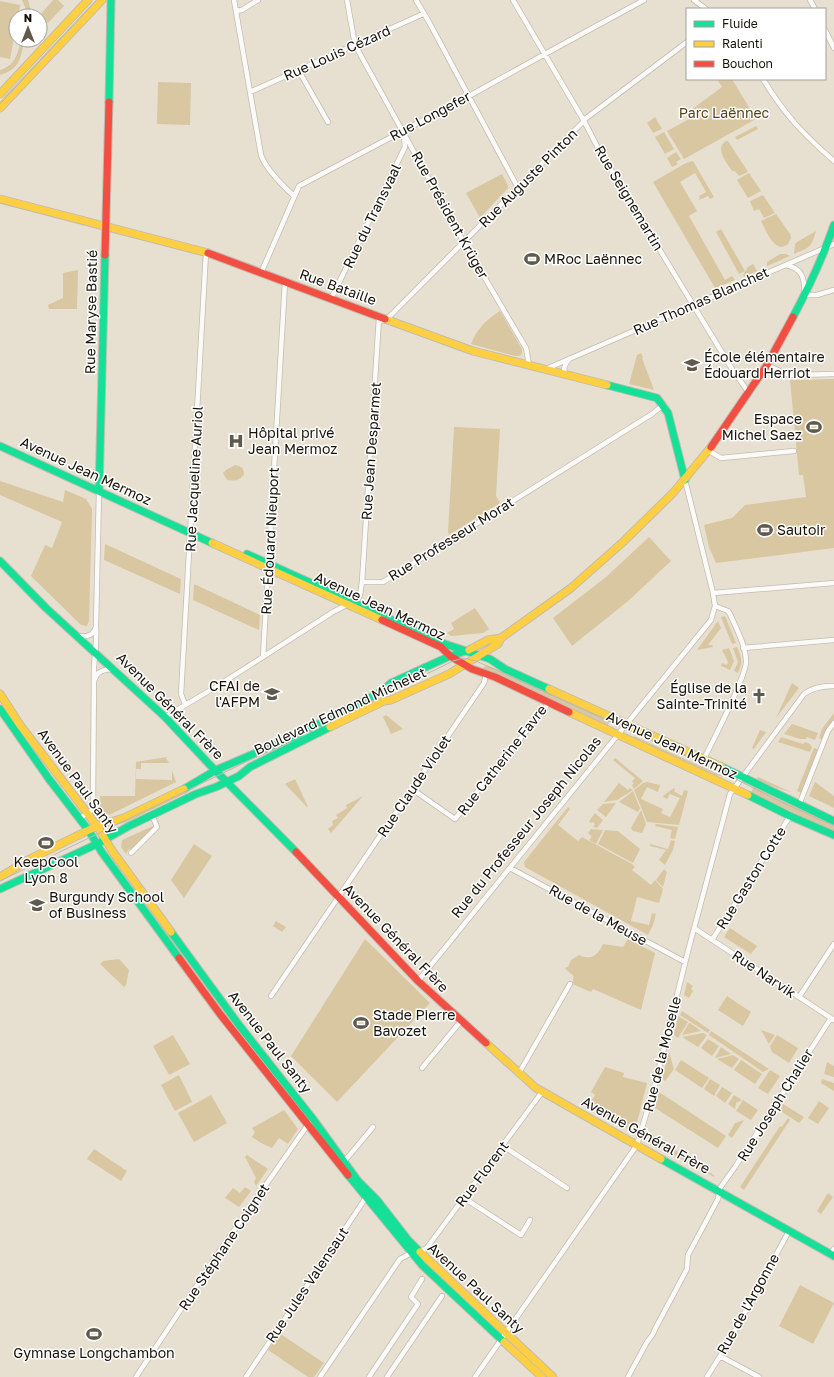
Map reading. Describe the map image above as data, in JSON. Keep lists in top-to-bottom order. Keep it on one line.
{"streets":{"street":["Rue Louis Cézard","Rue Longefer","Rue Auguste Pinton","Rue Seignemartin","Rue Président Krüger","Rue du Transvaal","Rue Bataille","Rue Thomas Blanchet","Rue Maryse Bastié","Rue Jean Desparmet","Avenue Jean Mermoz","Rue Jacqueline Auriol","Rue Professeur Morat","Rue Édouard Nieuport","Avenue Général Frère","Boulevard Edmond Michelet","Rue Catherine Favre","Avenue Paul Santy","Rue Claude Violet","Rue du Professeur Joseph Nicolas","Rue Gaston Cotte","Rue de la Meuse","Rue Narvik","Rue de la Moselle","Rue Joseph Chalier","Rue Florent","Rue Stéphane Coignet","Rue Jules Valensaut","Rue de l'Argonne"]},"crossings":[["Rue Louis Cézard","Rue Président Krüger"],["Rue Longefer","Rue Seignemartin"],["Rue Longefer","Rue Président Krüger"],["Rue Longefer","Rue du Transvaal"],["Rue Longefer","Rue Bataille"],["Rue Auguste Pinton","Rue Seignemartin"],["Rue Auguste Pinton","Rue Président Krüger"],["Rue Auguste Pinton","Rue Bataille"],["Rue Seignemartin","Rue Thomas Blanchet"],["Rue Président Krüger","Rue du Transvaal"],["Rue Président Krüger","Rue Bataille"],["Rue du Transvaal","Rue Bataille"],["Rue Bataille","Rue Thomas Blanchet"],["Rue Bataille","Rue Maryse Bastié"],["Rue Bataille","Rue Jean Desparmet"],["Rue Bataille","Rue Jacqueline Auriol"],["Rue Bataille","Rue Professeur Morat"],["Rue Bataille","Rue Édouard Nieuport"],["Rue Maryse Bastié","Avenue Jean Mermoz"],["Rue Maryse Bastié","Avenue Général Frère"],["Rue Maryse Bastié","Avenue Paul Santy"],["Rue Jean Desparmet","Rue Professeur Morat"],["Avenue Jean Mermoz","Rue Jacqueline Auriol"],["Avenue Jean Mermoz","Rue Édouard Nieuport"],["Avenue Jean Mermoz","Boulevard Edmond Michelet"],["Avenue Jean Mermoz","Rue Catherine Favre"],["Avenue Jean Mermoz","Rue Claude Violet"],["Avenue Jean Mermoz","Rue du Professeur Joseph Nicolas"],["Avenue Jean Mermoz","Rue Gaston Cotte"],["Avenue Jean Mermoz","Rue de la Moselle"],["Avenue Général Frère","Boulevard Edmond Michelet"],["Avenue Général Frère","Rue Claude Violet"],["Avenue Général Frère","Rue du Professeur Joseph Nicolas"],["Avenue Général Frère","Rue de la Moselle"],["Avenue Général Frère","Rue Joseph Chalier"],["Avenue Général Frère","Rue Florent"],["Avenue Général Frère","Rue de l'Argonne"],["Boulevard Edmond Michelet","Avenue Paul Santy"],["Rue Catherine Favre","Rue Claude Violet"],["Avenue Paul Santy","Rue de la Moselle"],["Avenue Paul Santy","Rue Florent"],["Avenue Paul Santy","Rue Stéphane Coignet"],["Avenue Paul Santy","Rue Jules Valensaut"],["Rue du Professeur Joseph Nicolas","Rue de la Meuse"],["Rue Gaston Cotte","Rue Narvik"],["Rue de la Meuse","Rue de la Moselle"],["Rue Narvik","Rue de la Moselle"],["Rue Narvik","Rue Joseph Chalier"]],"parks":["Parc Laënnec"],"places":{"sports":["MRoc Laënnec","Espace Michel Saez","Sautoir","KeepCool Lyon 8","Stade Pierre Bavozet","Gymnase Longchambon"],"school or university":["École élémentaire Édouard Herriot","CFAI de l'AFPM","Burgundy School of Business"],"hospital":["Hôpital privé Jean Mermoz"],"church":["Église de la Sainte-Trinité"]},"legend":["Fluide","Ralenti","Bouchon"],"north":"top"}
